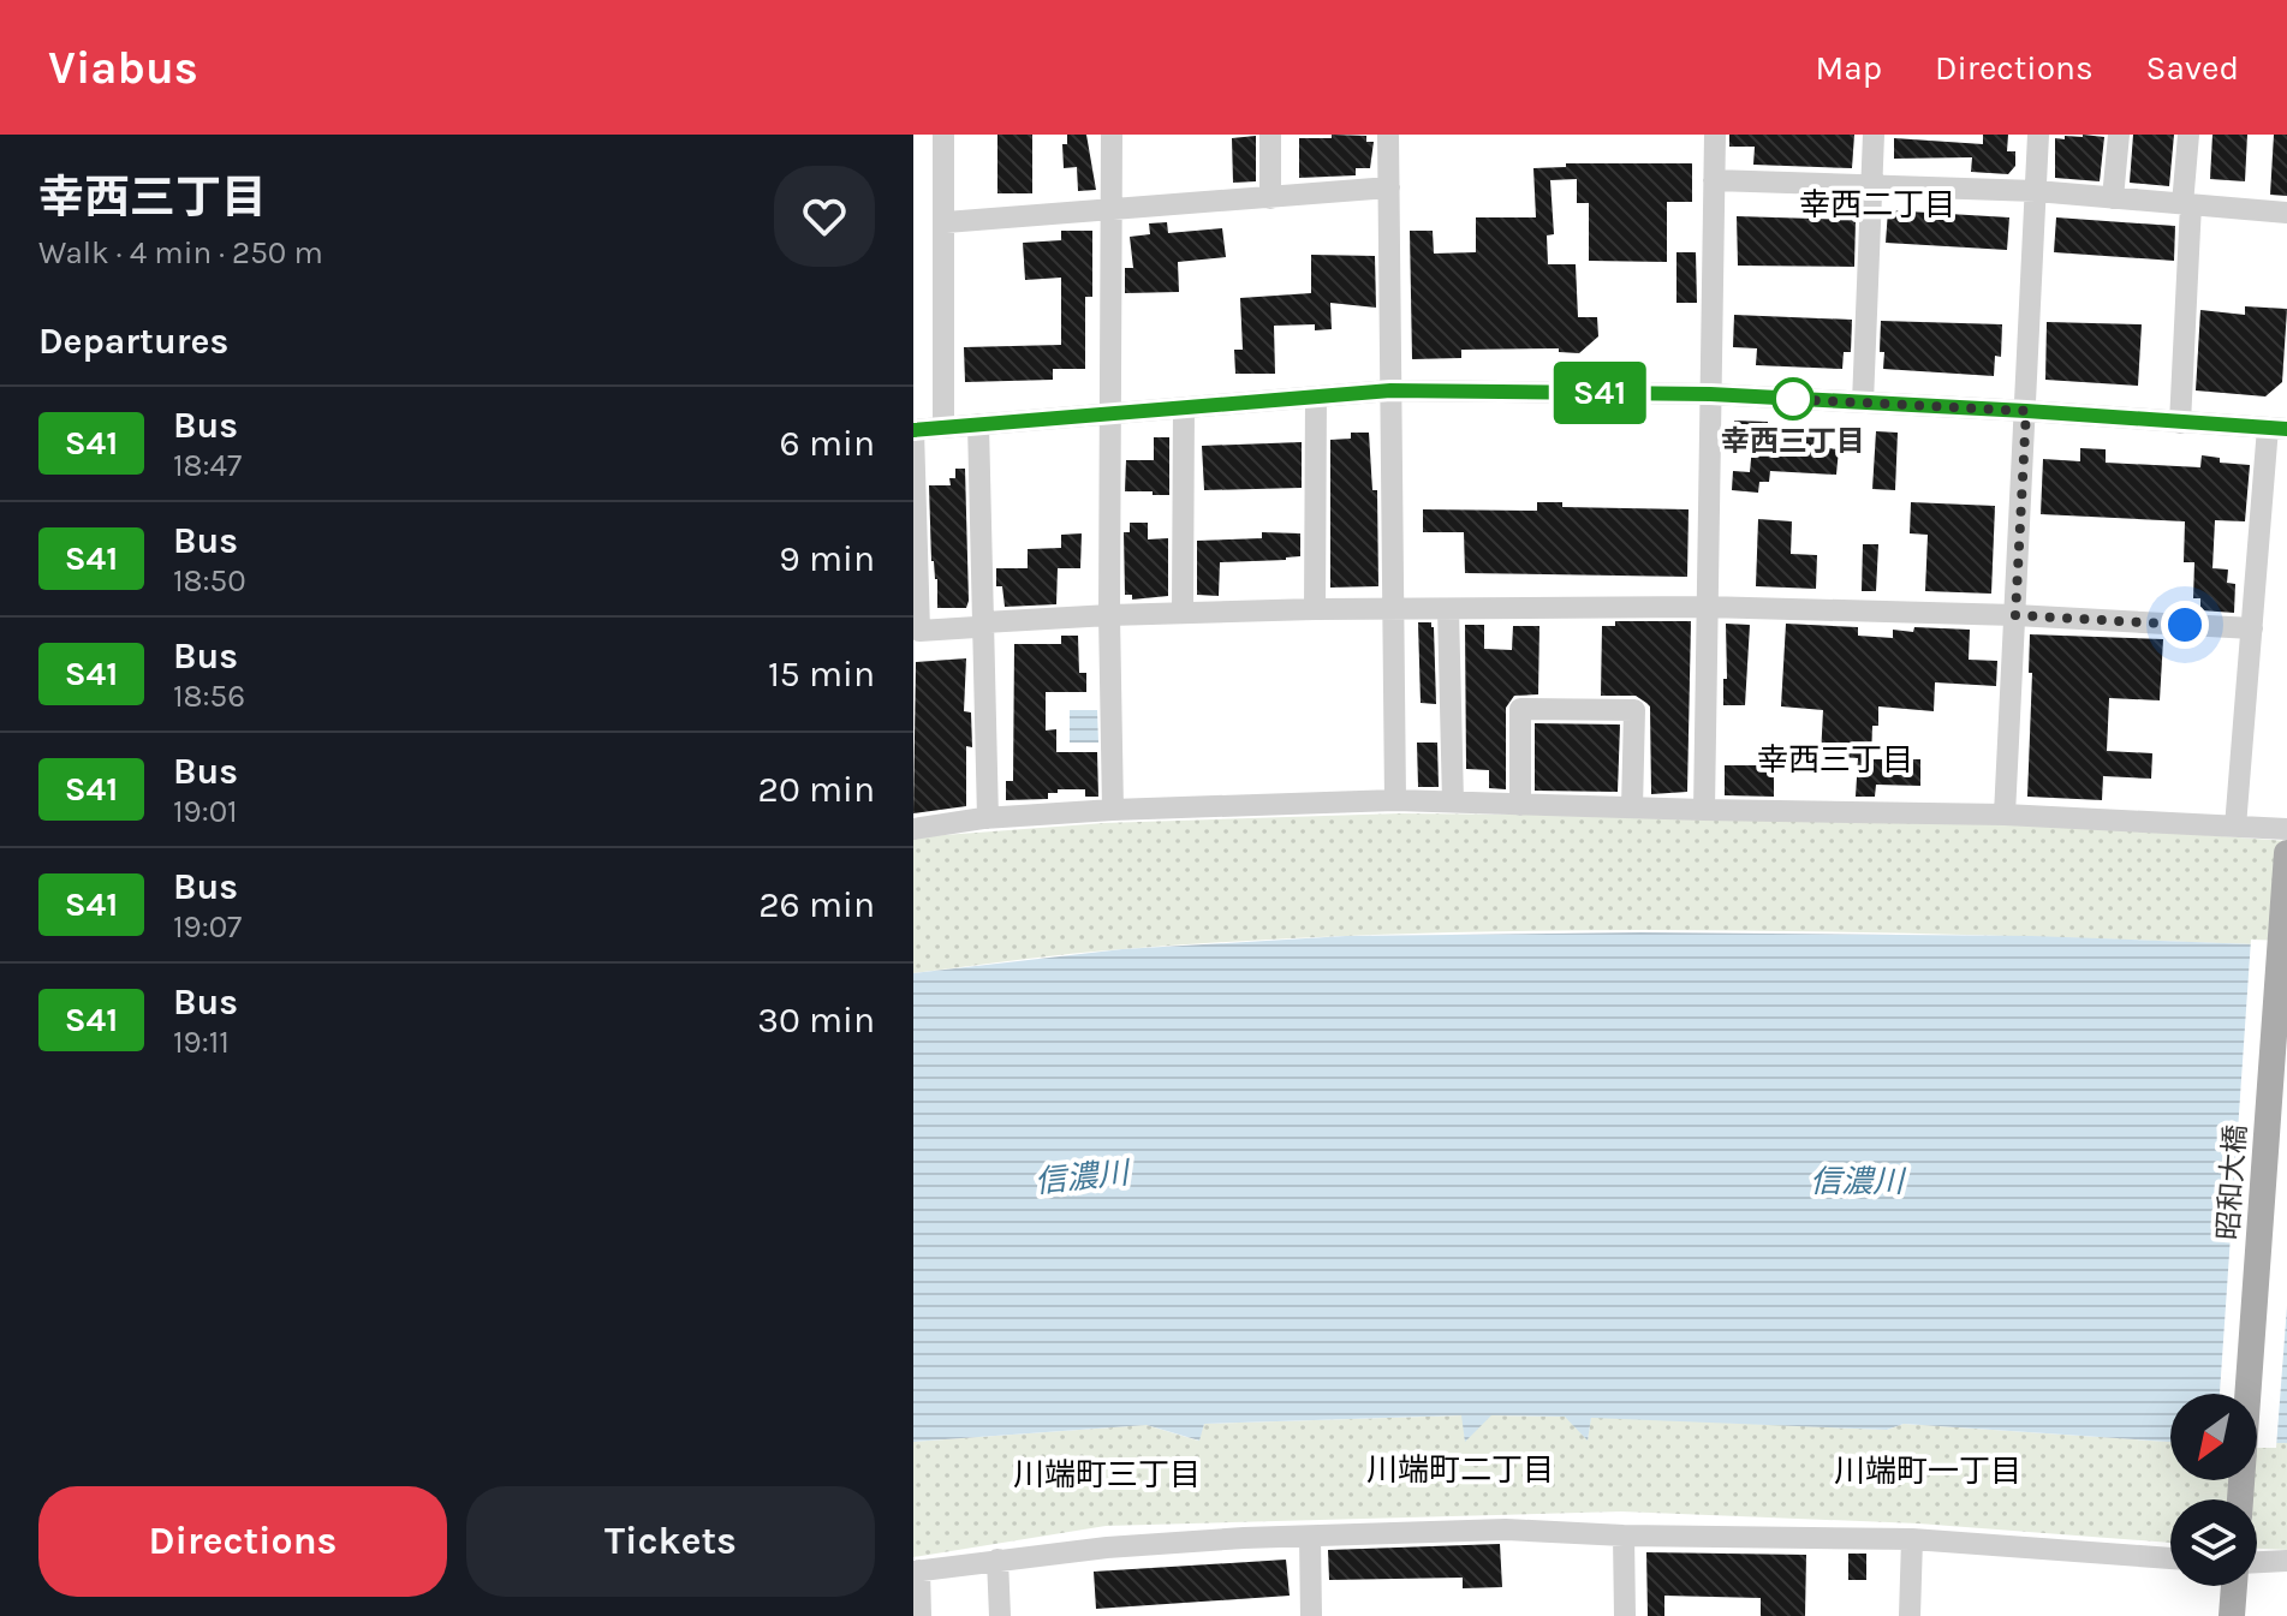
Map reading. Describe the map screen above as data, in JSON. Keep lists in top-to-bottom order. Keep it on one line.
{"streets":{"main road":["昭和大橋"]},"districts":["幸西二丁目","幸西三丁目","川端町二丁目","川端町一丁目","川端町三丁目"],"water":["信濃川"],"places":["幸西三丁目"],"lines":["bus line S41"],"north":"bottom left","page":{"header":"Viabus","nav":["Map","Directions","Saved"],"heading":[["幸西三丁目","Walk · 4 min · 250 m"],"Departures"],"on_map":"S41","list":[{"mark":"S41","name":"Bus","note":"18:47","value":"6 min"},{"mark":"S41","name":"Bus","note":"18:50","value":"9 min"},{"mark":"S41","name":"Bus","note":"18:56","value":"15 min"},{"mark":"S41","name":"Bus","note":"19:01","value":"20 min"},{"mark":"S41","name":"Bus","note":"19:07","value":"26 min"},{"mark":"S41","name":"Bus","note":"19:11","value":"30 min"}],"buttons":["Directions","Tickets"]}}
